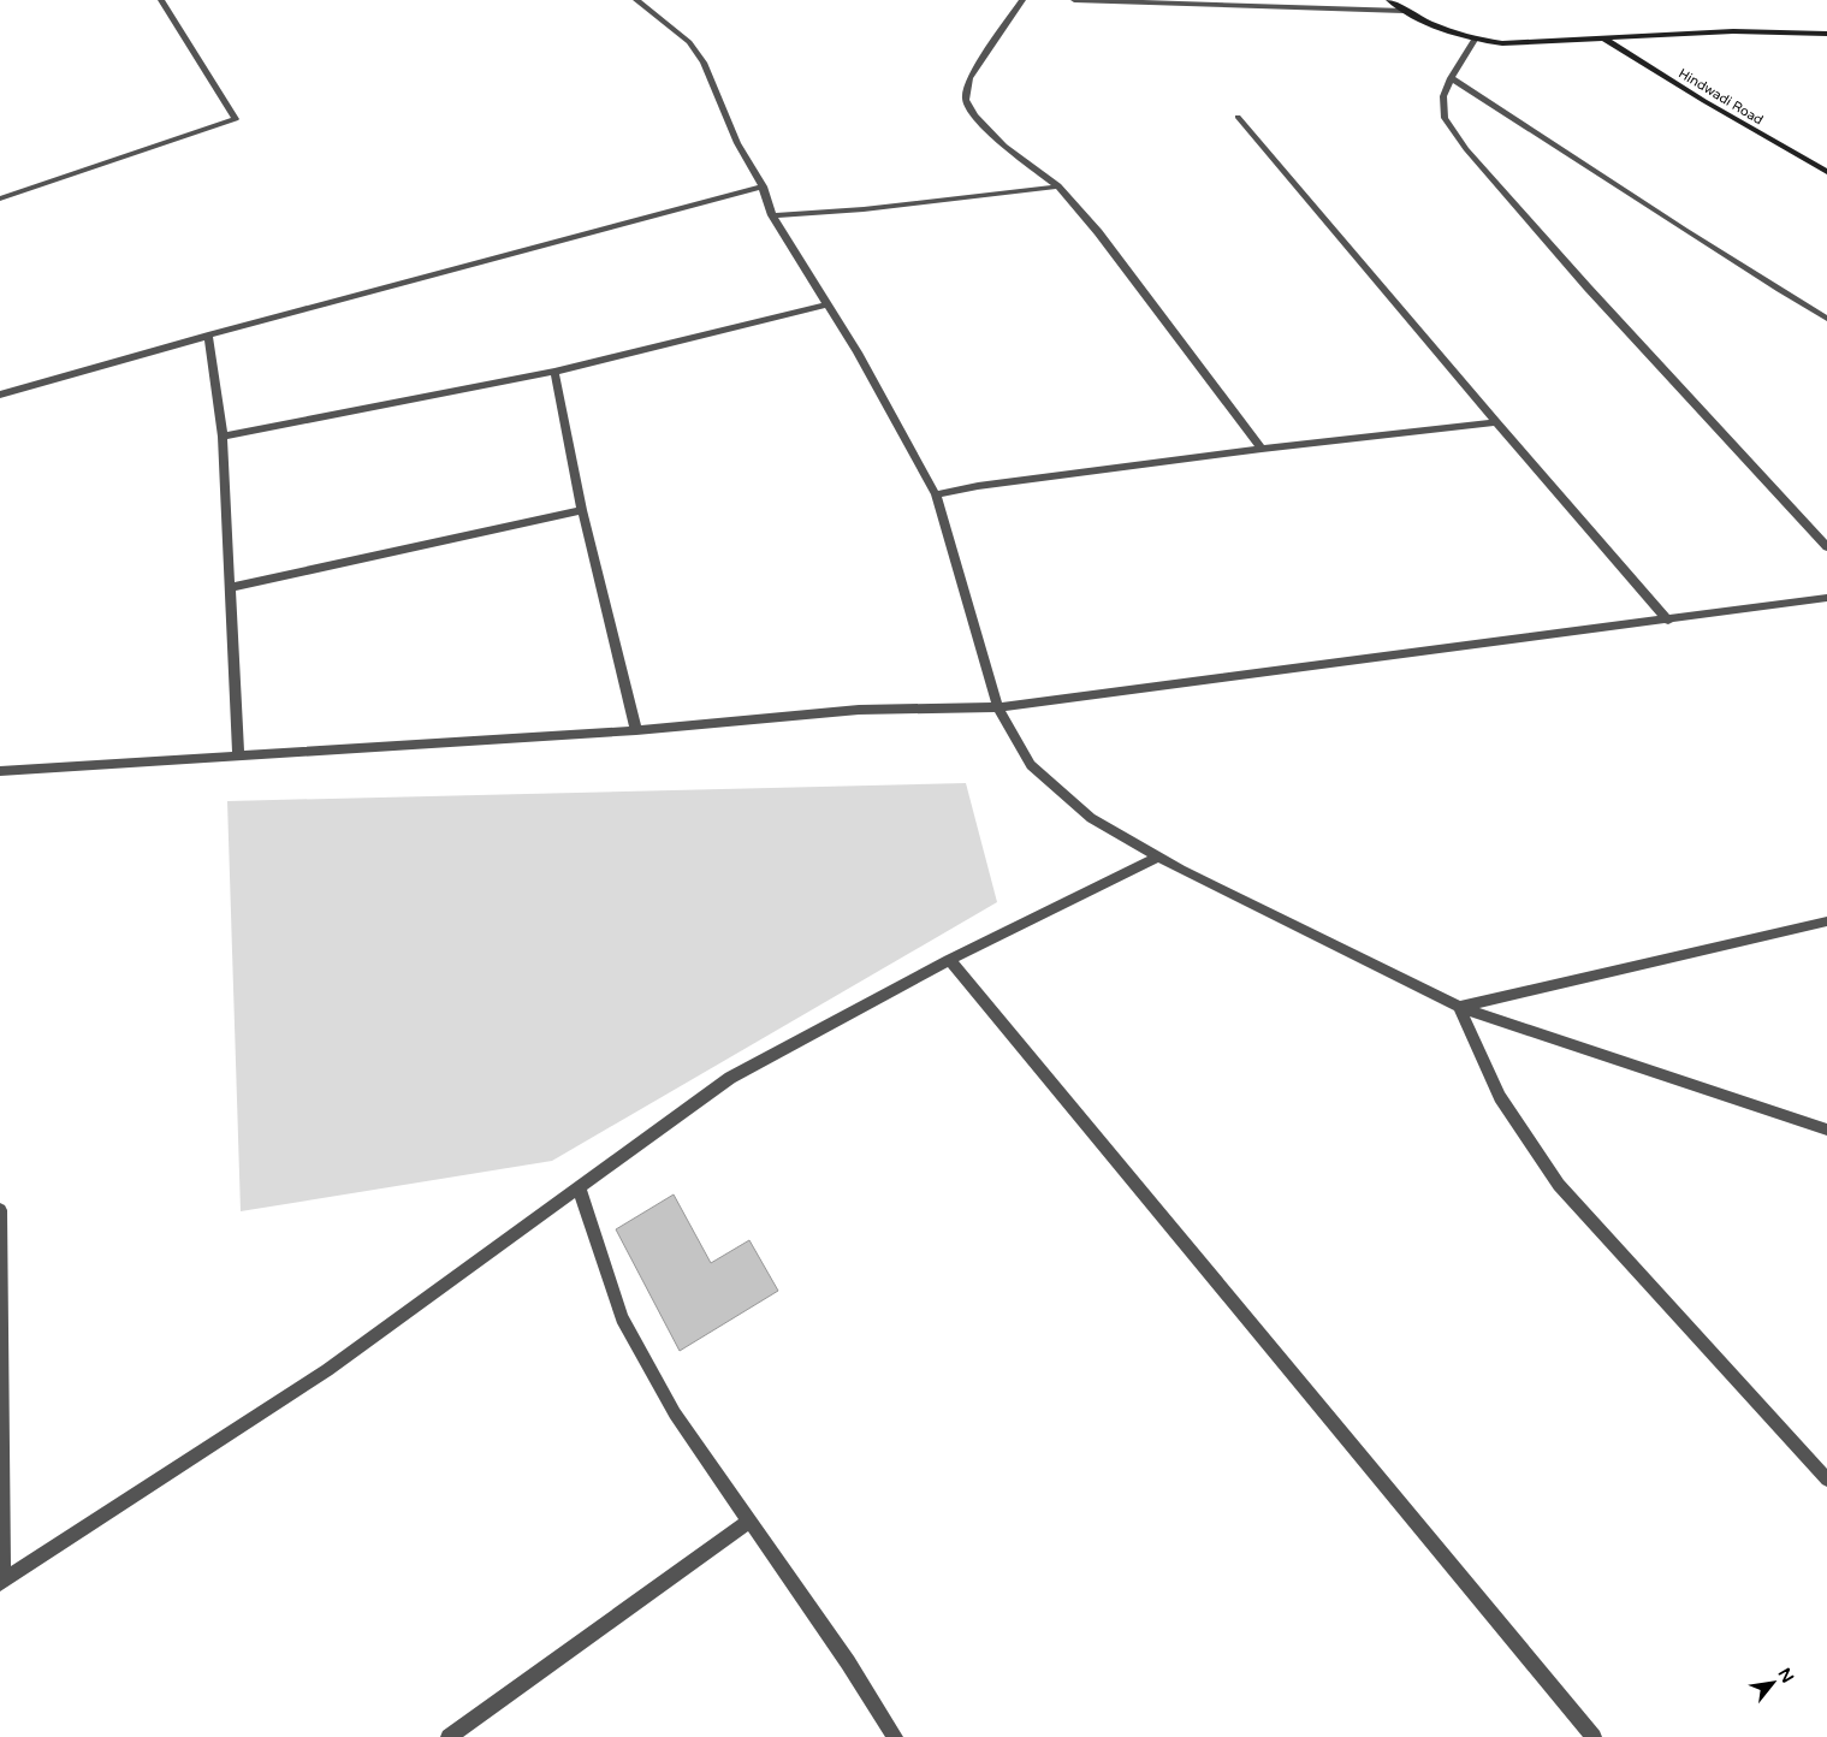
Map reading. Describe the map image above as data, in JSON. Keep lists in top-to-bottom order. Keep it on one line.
{"streets":{"street":["Hindwadi Road"]},"north":"top right"}
